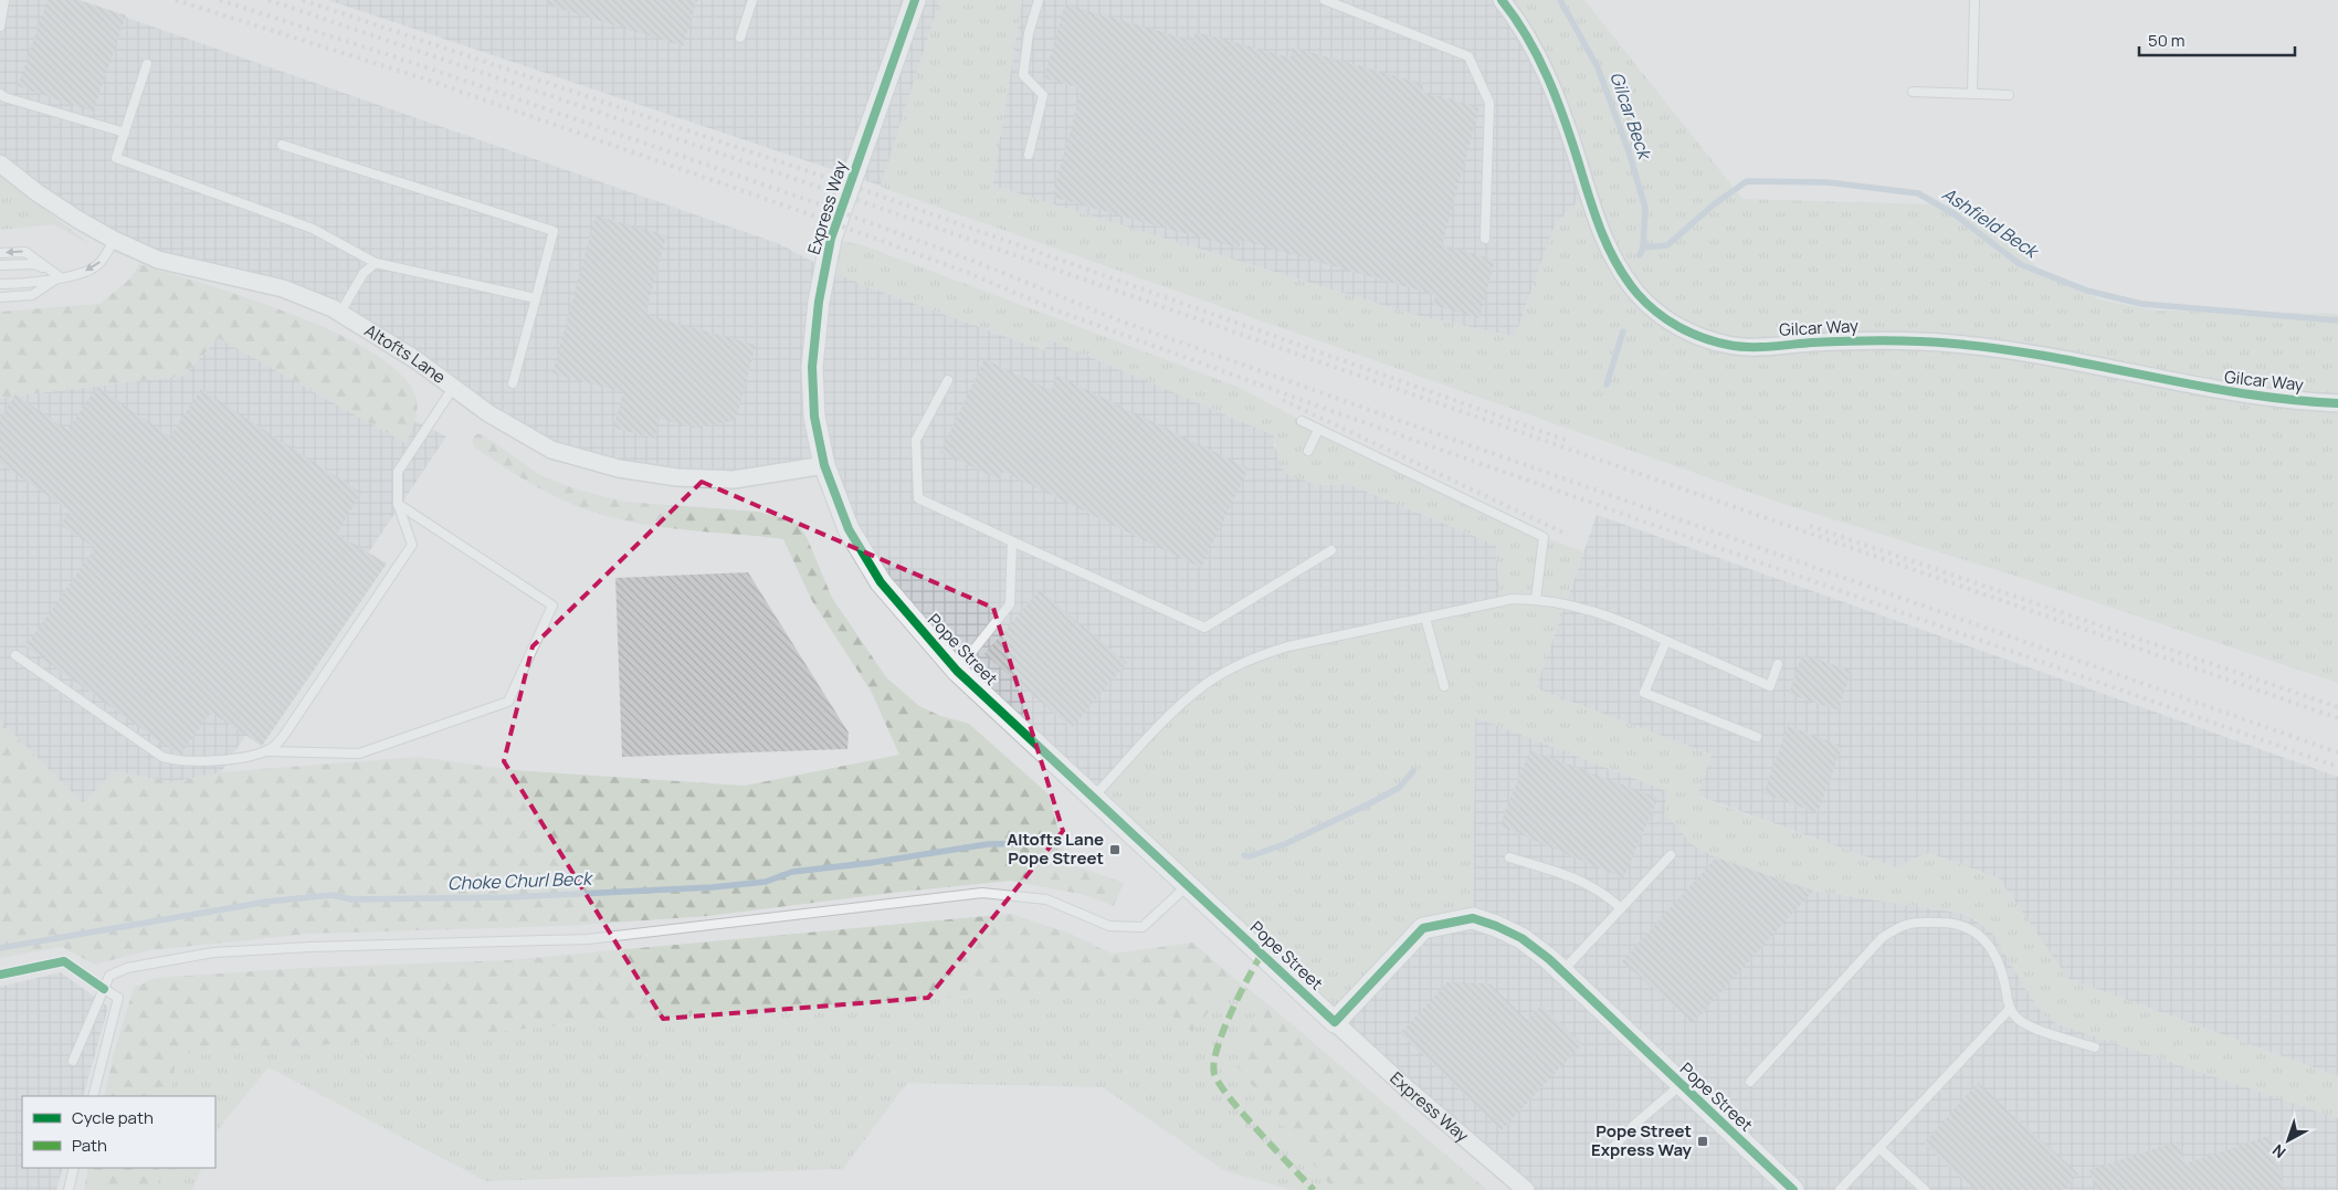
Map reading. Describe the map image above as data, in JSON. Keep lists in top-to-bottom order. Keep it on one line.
{"streets":{"street":["Express Way","Gilcar Way","Altofts Lane","Pope Street"]},"crossings":[["Express Way","Altofts Lane"],["Express Way","Pope Street"],["Altofts Lane","Pope Street"]],"water":["Gilcar Beck","Ashfield Beck","Choke Churl Beck"],"places":{"transit":["Altofts Lane Pope Street","Pope Street Express Way"]},"legend":["Cycle path","Path"],"scale_bar":"50 m","north":"bottom left"}
